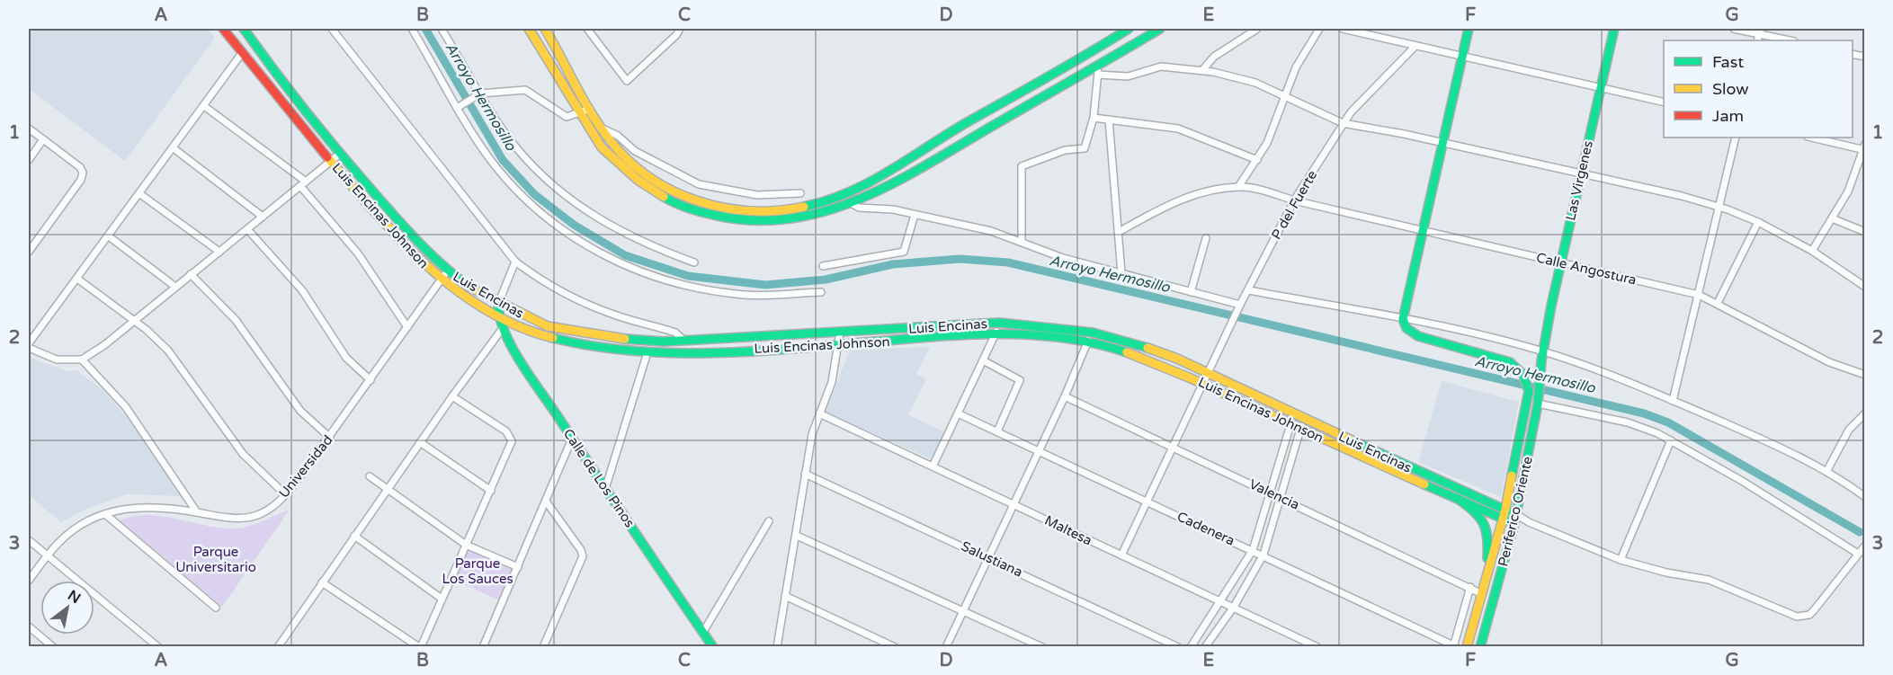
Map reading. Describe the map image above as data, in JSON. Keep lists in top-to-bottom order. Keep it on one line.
{"streets":{"main road":["Las Virgenes","Luis Encinas Johnson","Luis Encinas","Calle de Los Pinos","Periferico Oriente"],"street":["P del Fuerte","Calle Angostura","Universidad","Valencia","Cadenera","Maltesa","Salustiana"]},"crossings":[["Las Virgenes","Calle Angostura"],["Las Virgenes","Periferico Oriente"],["P del Fuerte","Luis Encinas Johnson"],["P del Fuerte","Calle Angostura"],["P del Fuerte","Luis Encinas"],["P del Fuerte","Valencia"],["P del Fuerte","Cadenera"],["P del Fuerte","Maltesa"],["Luis Encinas Johnson","Luis Encinas"],["Luis Encinas Johnson","Universidad"],["Luis Encinas Johnson","Calle de Los Pinos"],["Luis Encinas Johnson","Periferico Oriente"],["Luis Encinas","Universidad"],["Luis Encinas","Calle de Los Pinos"],["Luis Encinas","Periferico Oriente"],["Valencia","Periferico Oriente"]],"water":["Arroyo Hermosillo"],"parks":["Parque Universitario","Parque Los Sauces"],"legend":["Fast","Slow","Jam"],"north":"top right","grid":{"columns":["A","B","C","D","E","F","G"],"rows":["1","2","3"]}}
